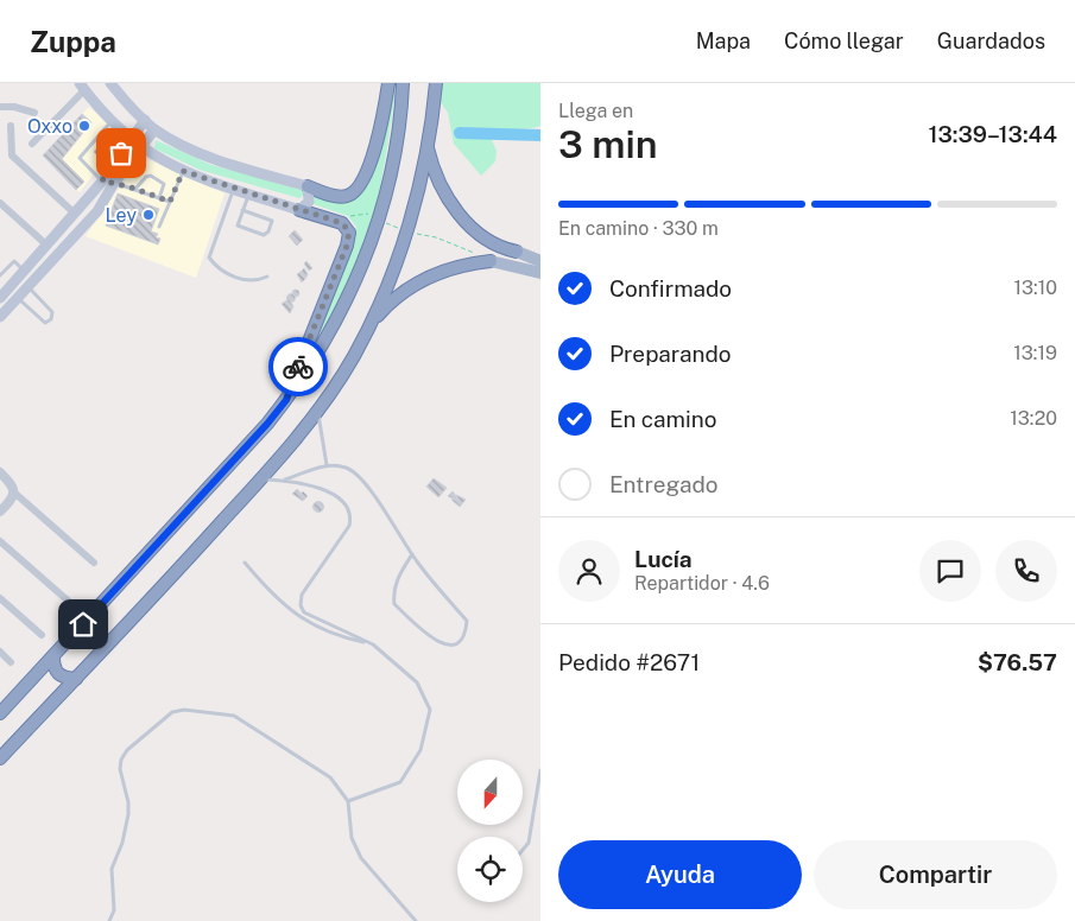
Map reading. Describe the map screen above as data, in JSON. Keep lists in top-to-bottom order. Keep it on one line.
{"places":["Oxxo","Ley"],"north":"bottom","page":{"header":"Zuppa","nav":["Mapa","Cómo llegar","Guardados"],"heading":["3 min","Llega en","13:39–13:44"],"panel":["Lucía","Repartidor · 4.6","Pedido #2671","$76.57"],"bar":"En camino · 330 m","list":[["Confirmado","13:10"],["Preparando","13:19"],["En camino","13:20"],"Entregado"],"buttons":["Ayuda","Compartir"]}}
